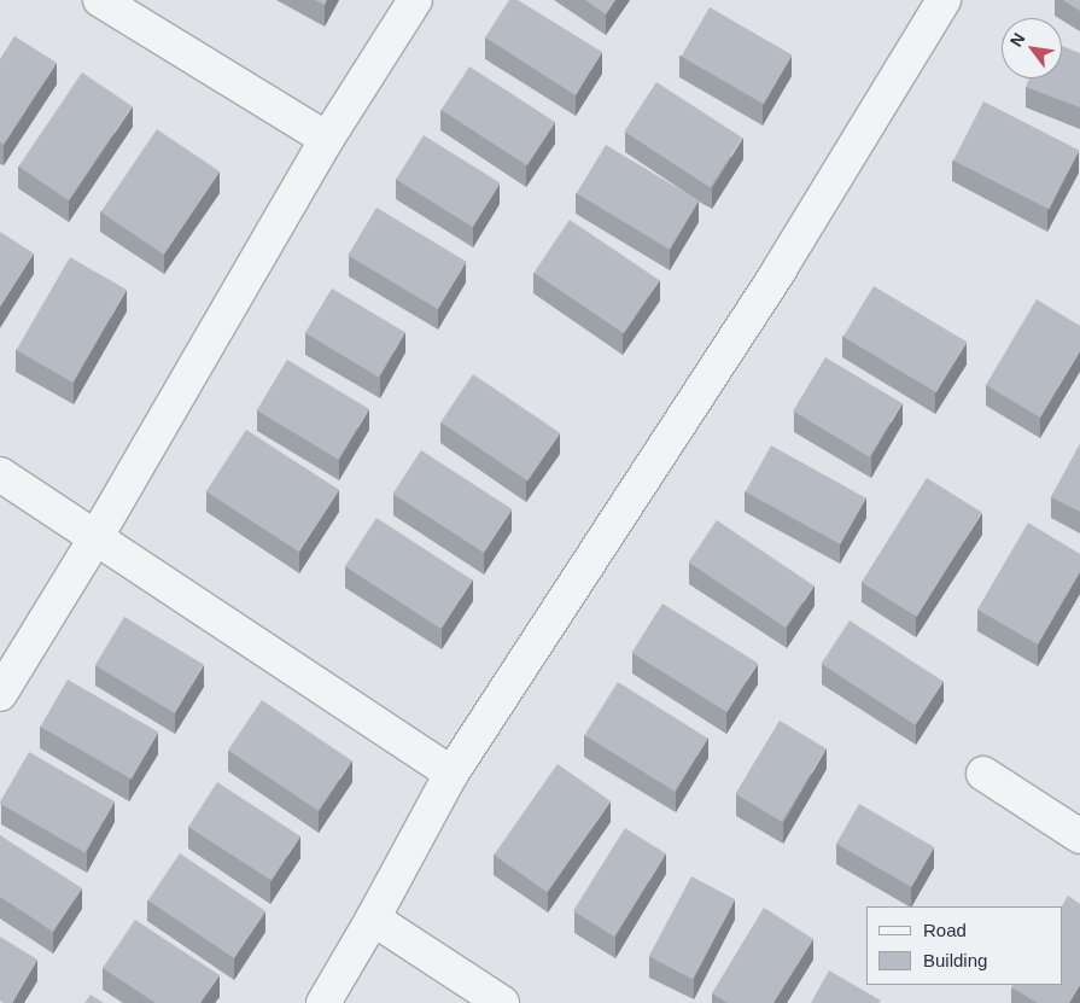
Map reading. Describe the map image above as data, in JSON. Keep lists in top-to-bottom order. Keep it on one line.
{"legend":["Road","Building"],"north":"top left"}
